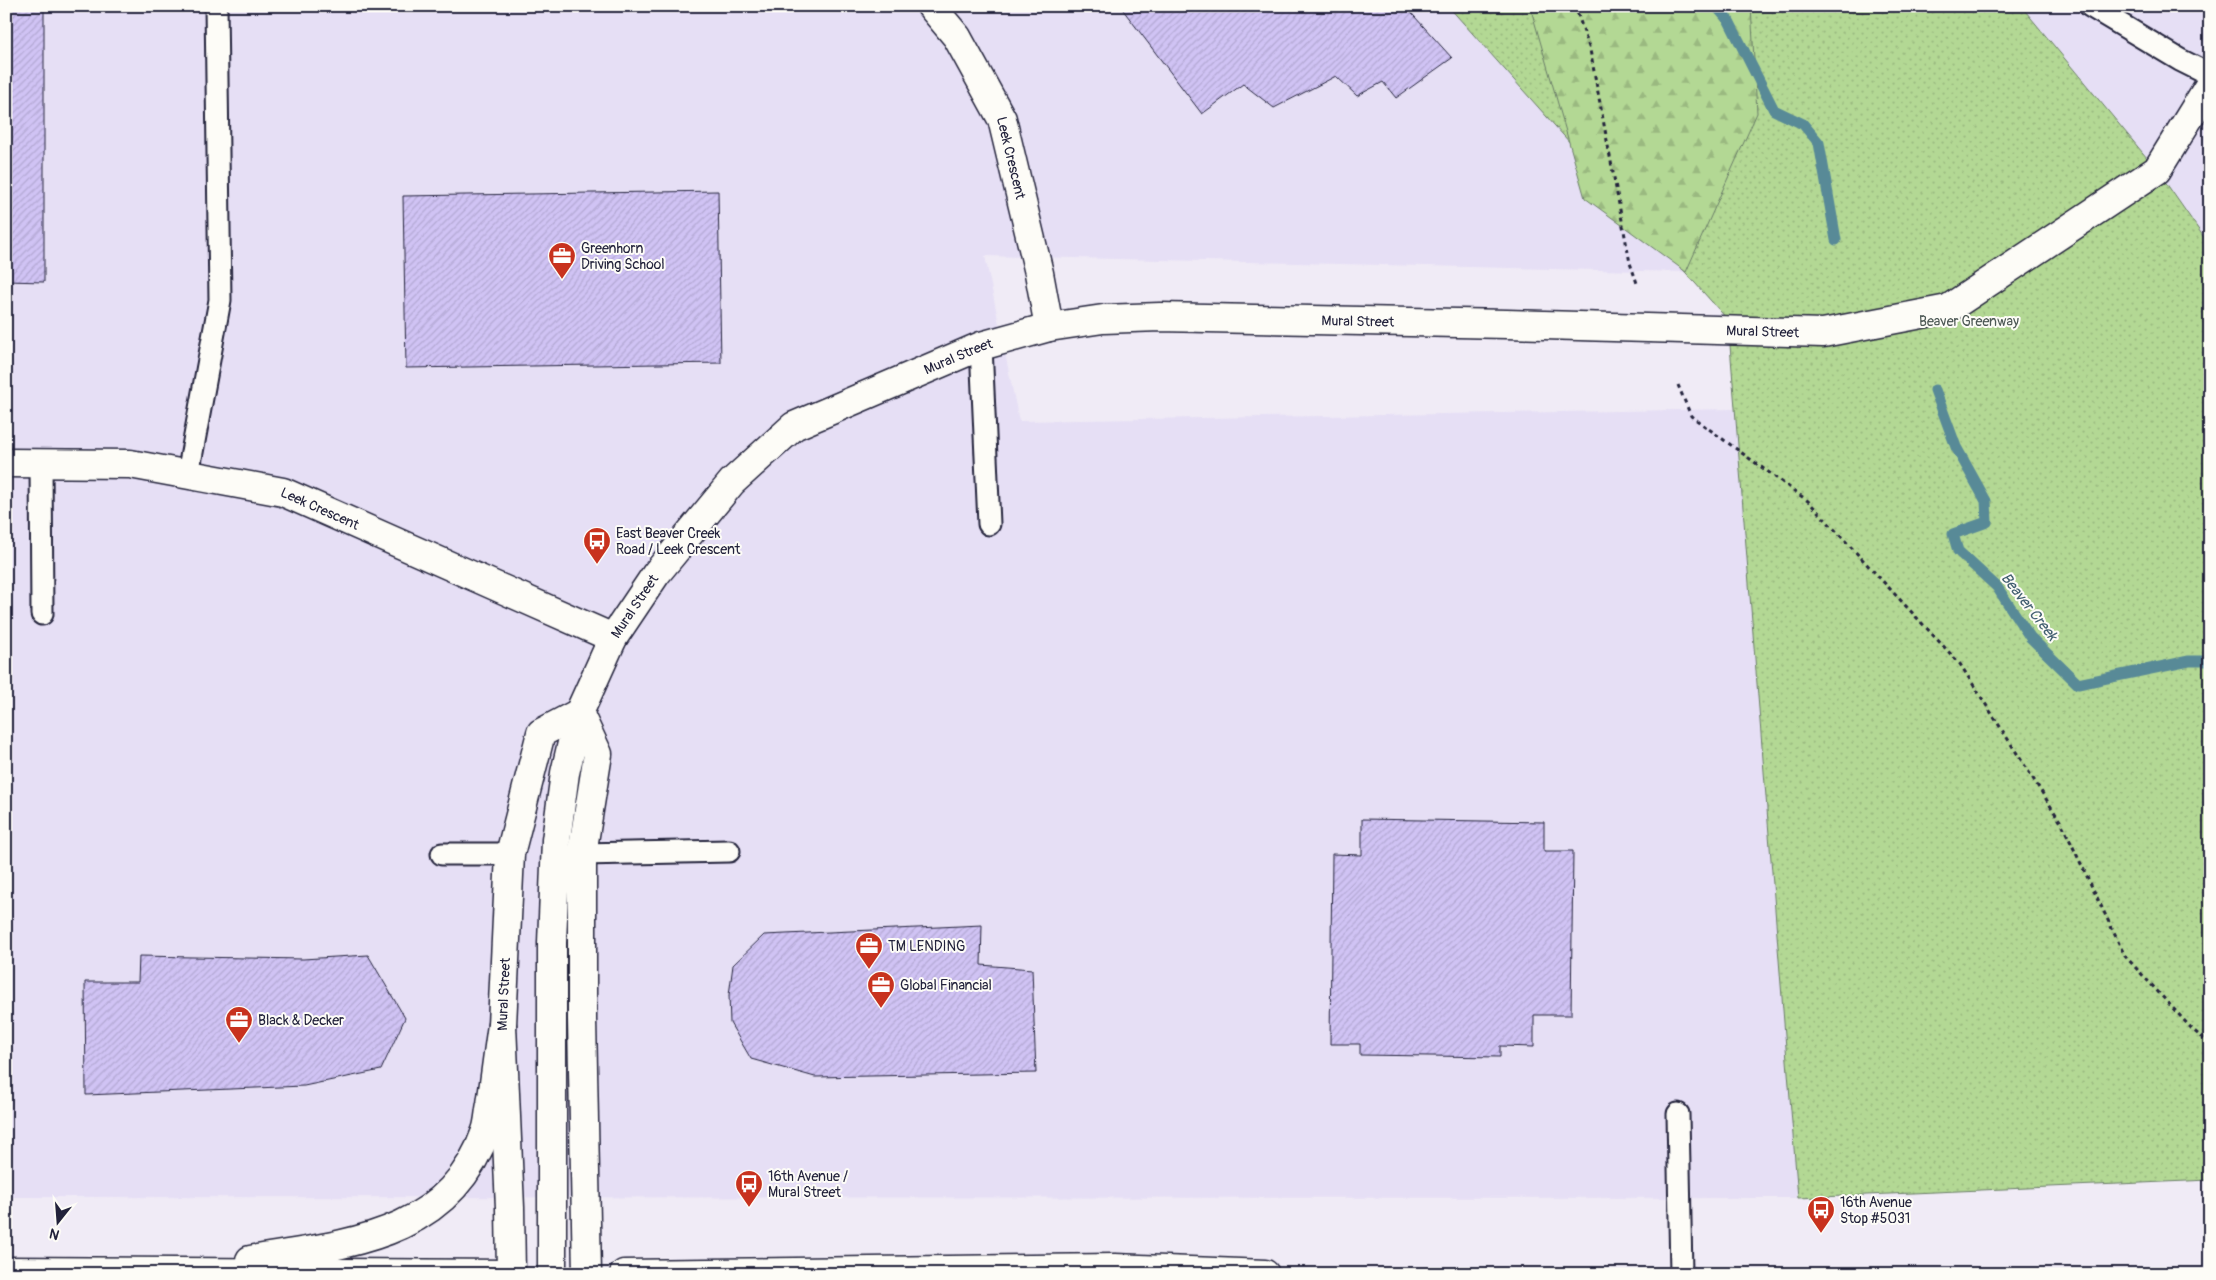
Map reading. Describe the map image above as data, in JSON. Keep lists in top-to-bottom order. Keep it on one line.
{"streets":{"street":["Leek Crescent","Mural Street"]},"crossings":[["Leek Crescent","Mural Street"]],"water":["Beaver Creek"],"parks":["Beaver Greenway"],"places":{"office":["Greenhorn Driving School","TM LENDING","Global Financial","Black & Decker"],"bus stop":["East Beaver Creek Road / Leek Crescent","16th Avenue / Mural Street","16th Avenue Stop #5031"]},"north":"bottom"}
